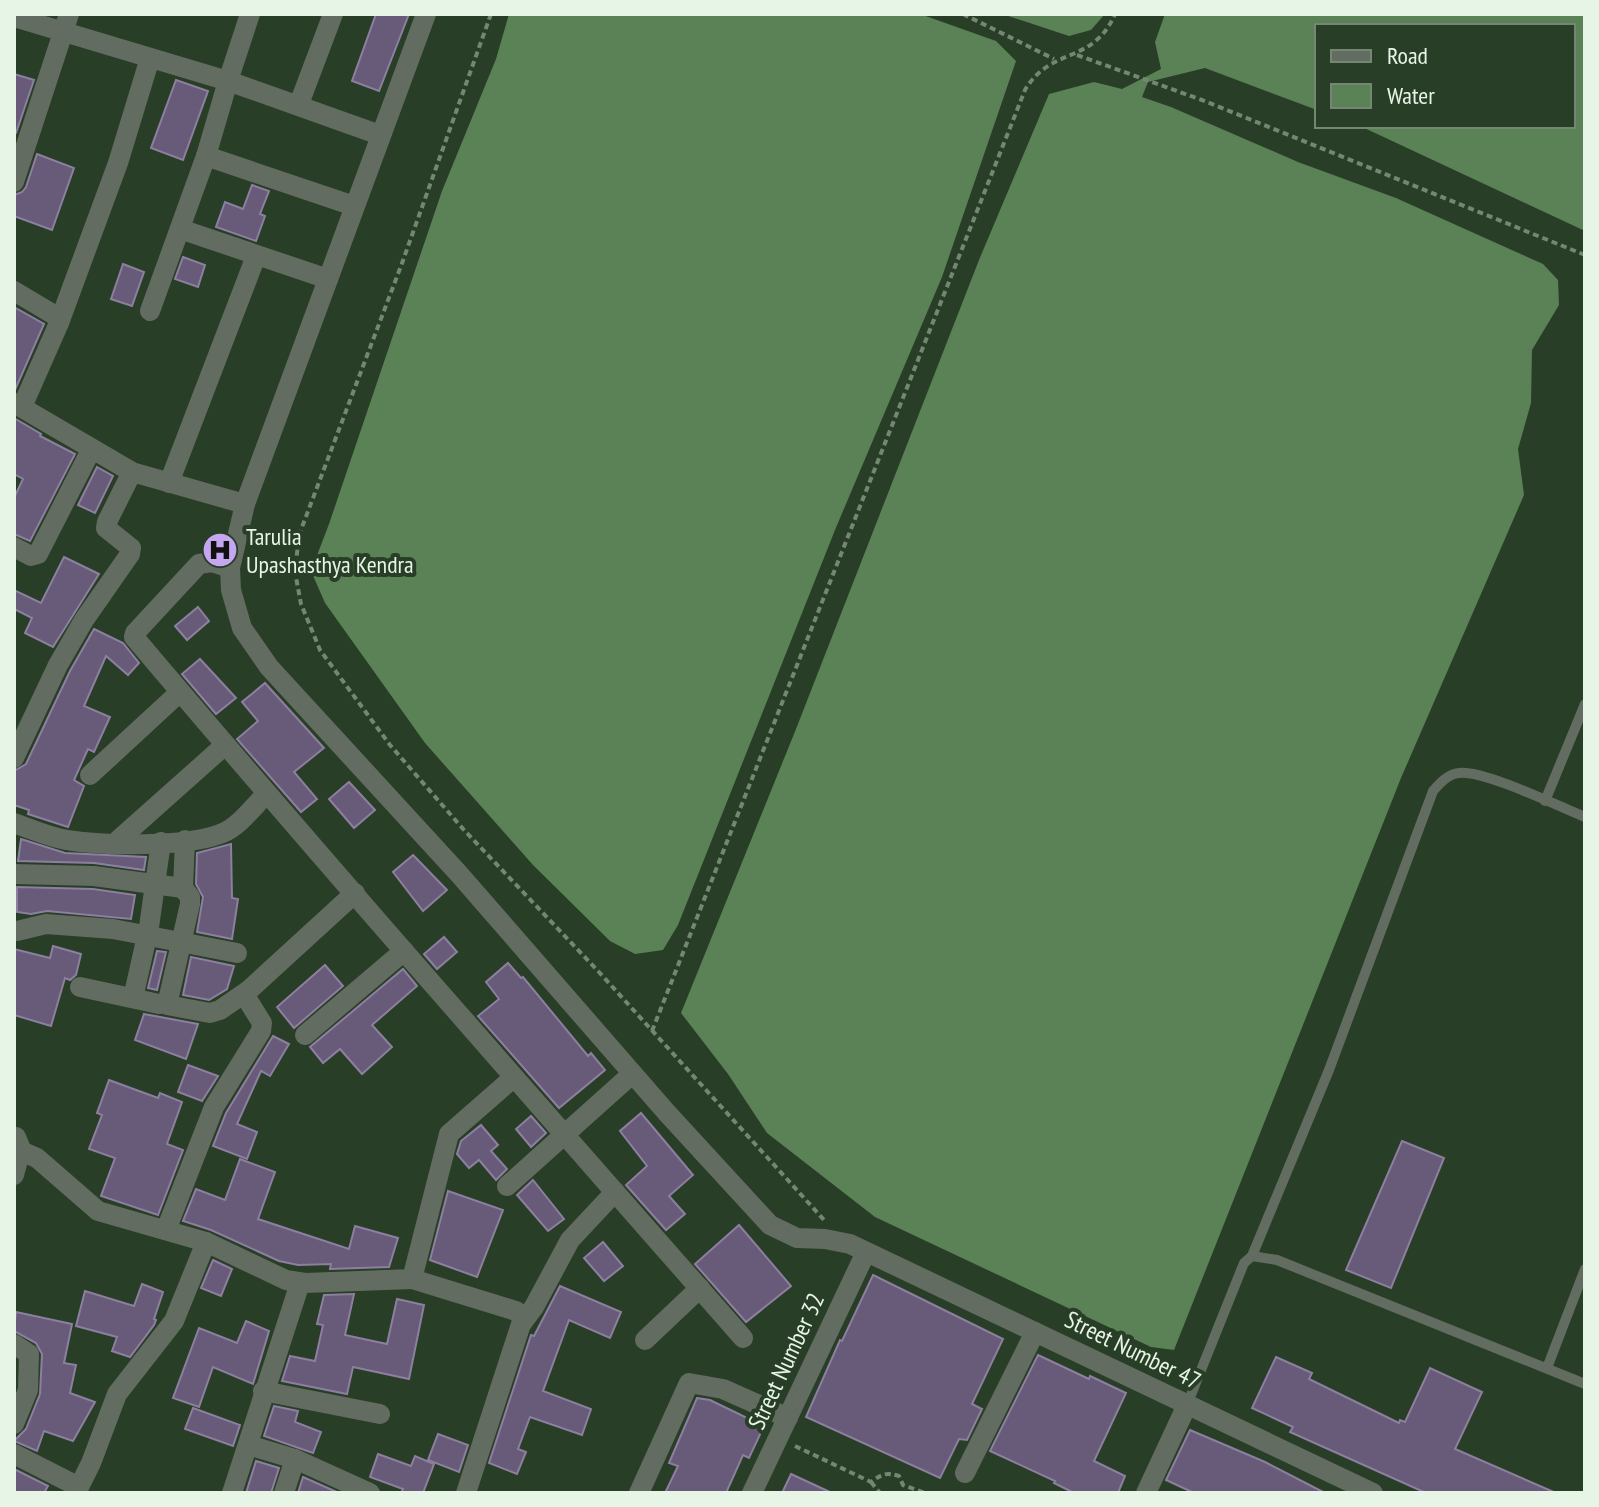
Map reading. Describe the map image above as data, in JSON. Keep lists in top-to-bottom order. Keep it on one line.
{"streets":{"street":["Street Number 47","Street Number 32"]},"crossings":[["Street Number 47","Street Number 32"]],"places":{"hospital":["Tarulia Upashasthya Kendra"]},"legend":["Road","Water"]}
